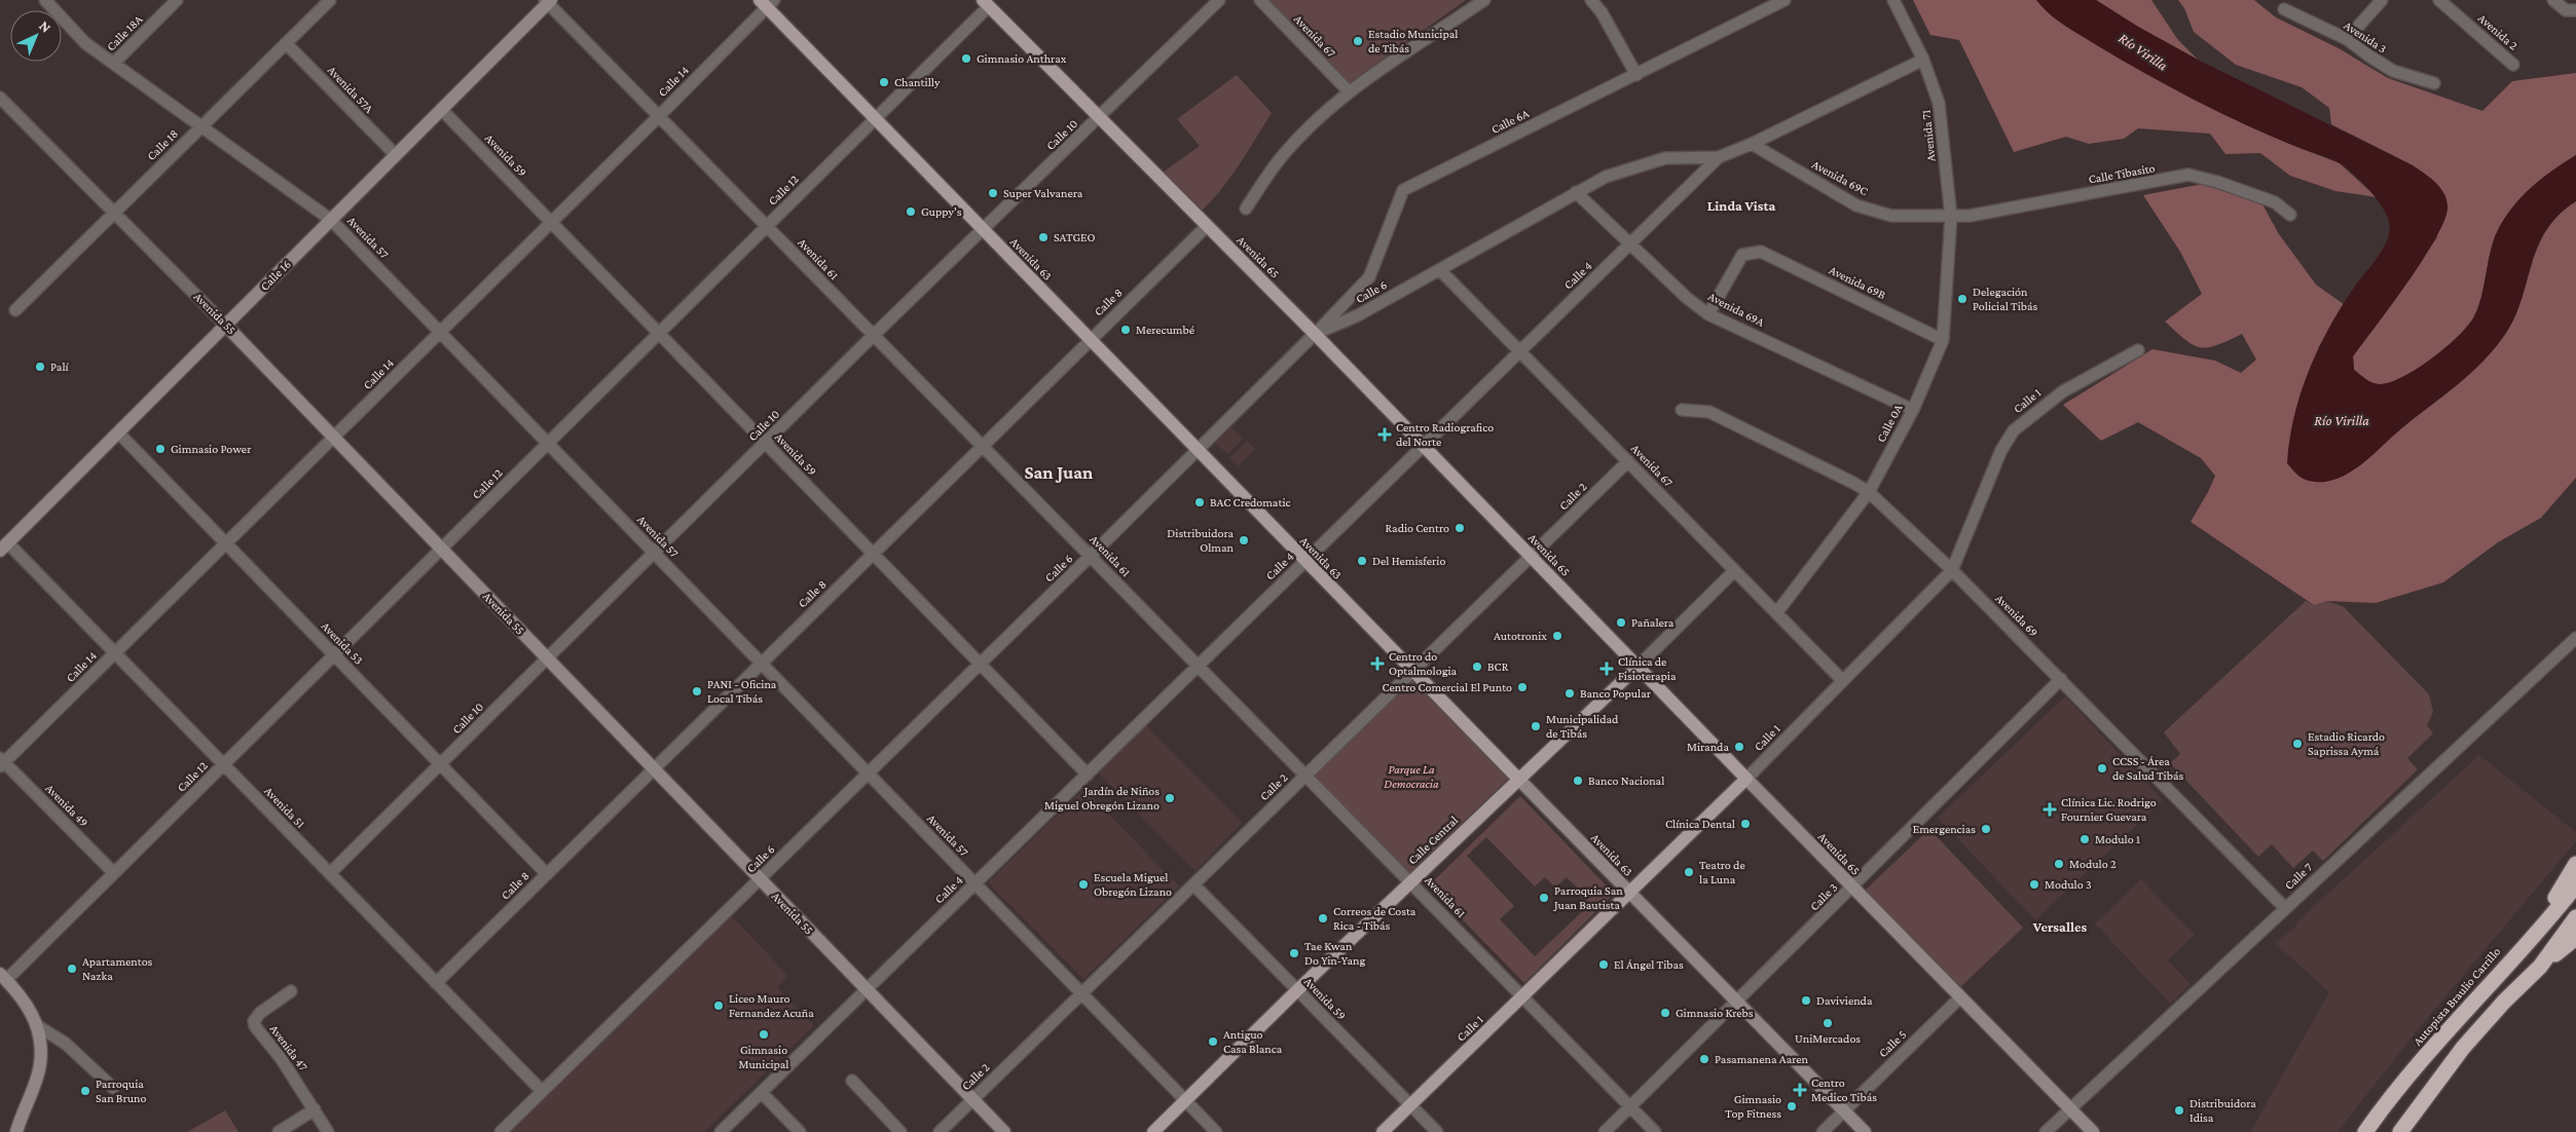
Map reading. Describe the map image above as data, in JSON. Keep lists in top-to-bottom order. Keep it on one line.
{"streets":{"highway":["Autopista Braulio Carrillo"],"main road":["Avenida 65","Avenida 63","Calle 1","Calle Central"],"street":["Avenida 2","Calle 18A","Avenida 67","Avenida 3","Calle 14","Avenida 57A","Calle 6A","Calle 10","Avenida 71","Calle 18","Avenida 59","Calle Tibasito","Avenida 69C","Calle 12","Avenida 57","Avenida 61","Calle 16","Calle 4","Avenida 69B","Calle 6","Calle 8","Avenida 69A","Avenida 55","Calle 0A","Calle 2","Avenida 69","Avenida 53","Avenida 49","Avenida 51","Calle 7","Calle 3","Calle 5","Avenida 47"]},"crossings":[["Calle 18A","Avenida 57"],["Avenida 67","Calle 4"],["Avenida 67","Calle 6"],["Avenida 67","Calle 1"],["Avenida 67","Calle 0A"],["Avenida 67","Calle 2"],["Avenida 67","Calle Central"],["Calle 14","Avenida 59"],["Calle 14","Avenida 57"],["Calle 14","Avenida 61"],["Calle 14","Avenida 63"],["Calle 14","Avenida 55"],["Calle 14","Avenida 53"],["Calle 14","Avenida 49"],["Calle 14","Avenida 51"],["Avenida 57A","Calle 18"],["Avenida 57A","Calle 16"],["Calle 6A","Avenida 65"],["Calle 6A","Calle 6"],["Calle 10","Avenida 59"],["Calle 10","Avenida 57"],["Calle 10","Avenida 65"],["Calle 10","Avenida 61"],["Calle 10","Avenida 63"],["Calle 10","Avenida 55"],["Calle 10","Avenida 53"],["Calle 10","Avenida 51"],["Avenida 71","Calle Tibasito"],["Avenida 71","Avenida 69C"],["Avenida 71","Calle 4"],["Avenida 71","Calle 0A"],["Calle 18","Avenida 57"],["Calle 18","Avenida 55"],["Avenida 59","Calle 12"],["Avenida 59","Calle 16"],["Avenida 59","Calle 4"],["Avenida 59","Calle 6"],["Avenida 59","Calle 8"],["Avenida 59","Calle 1"],["Avenida 59","Calle 2"],["Avenida 59","Calle Central"],["Calle Tibasito","Avenida 69C"],["Calle Tibasito","Calle 0A"],["Avenida 69C","Calle 4"],["Avenida 69C","Calle 0A"],["Calle 12","Avenida 57"],["Calle 12","Avenida 65"],["Calle 12","Avenida 61"],["Calle 12","Avenida 63"],["Calle 12","Avenida 55"],["Calle 12","Avenida 53"],["Calle 12","Avenida 49"],["Calle 12","Avenida 51"],["Avenida 57","Calle 16"],["Avenida 57","Calle 4"],["Avenida 57","Calle 6"],["Avenida 57","Calle 8"],["Avenida 57","Calle 2"],["Avenida 57","Calle Central"],["Avenida 65","Calle 4"],["Avenida 65","Calle 6"],["Avenida 65","Calle 8"],["Avenida 65","Calle 1"],["Avenida 65","Calle 2"],["Avenida 65","Calle Central"],["Avenida 65","Calle 7"],["Avenida 65","Calle 3"],["Avenida 65","Calle 5"],["Avenida 61","Calle 16"],["Avenida 61","Calle 4"],["Avenida 61","Calle 6"],["Avenida 61","Calle 8"],["Avenida 61","Calle 1"],["Avenida 61","Calle 2"],["Avenida 61","Calle Central"],["Avenida 61","Calle 3"],["Avenida 63","Calle 4"],["Avenida 63","Calle 6"],["Avenida 63","Calle 8"],["Avenida 63","Calle 1"],["Avenida 63","Calle 2"],["Avenida 63","Calle Central"],["Avenida 63","Calle 3"],["Avenida 63","Calle 5"],["Calle 16","Avenida 55"],["Calle 16","Avenida 53"],["Calle 16","Avenida 51"],["Calle 4","Calle 6"],["Calle 4","Avenida 69A"],["Calle 4","Avenida 55"],["Avenida 69B","Avenida 69A"],["Avenida 69B","Calle 0A"],["Calle 6","Avenida 69A"],["Calle 6","Avenida 55"],["Calle 6","Avenida 51"],["Calle 8","Avenida 55"],["Calle 8","Avenida 53"],["Calle 8","Avenida 51"],["Avenida 69A","Calle 0A"],["Avenida 55","Calle 2"],["Calle 1","Avenida 69"],["Calle 0A","Avenida 69"],["Avenida 69","Calle 7"],["Avenida 69","Calle 3"]],"districts":["Linda Vista","San Juan","Versalles"],"water":["Río Virilla"],"parks":["Parque La Democracia"],"places":{"other":["Estadio Municipal de Tibás","Gimnasio Anthrax","Chantilly","Super Valvanera","Guppy's","SATGEO","Delegación Policial Tibás","Merecumbé","Palí","Gimnasio Power","BAC Credomatic","Radio Centro","Distribuidora Olman","Del Hemisferio","Pañalera","Autotronix","BCR","Centro Comercial El Punto","PANI - Oficina Local Tibás","Banco Popular","Municipalidad de Tibás","Estadio Ricardo Saprissa Aymá","Miranda","CCSS - Área de Salud Tibás","Banco Nacional","Jardín de Niños Miguel Obregón Lizano","Clínica Dental","Emergencias","Modulo 1","Modulo 2","Teatro de la Luna","Escuela Miguel Obregón Lizano","Modulo 3","Parroquia San Juan Bautista","Correos de Costa Rica - Tibás","Tae Kwan Do Yin-Yang","El Ángel Tibas","Apartamentos Nazka","Davivienda","Liceo Mauro Fernandez Acuña","Gimnasio Krebs","UniMercados","Gimnasio Municipal","Antiguo Casa Blanca","Pasamanena Aaren","Parroquia San Bruno","Gimnasio Top Fitness","Distribuidora Idisa"],"health":["Centro Radiografico del Norte","Centro do Optalmologia","Clínica de Fisioterapia","Clínica Lic. Rodrigo Fournier Guevara","Centro Medico Tibás"]},"north":"top right"}
